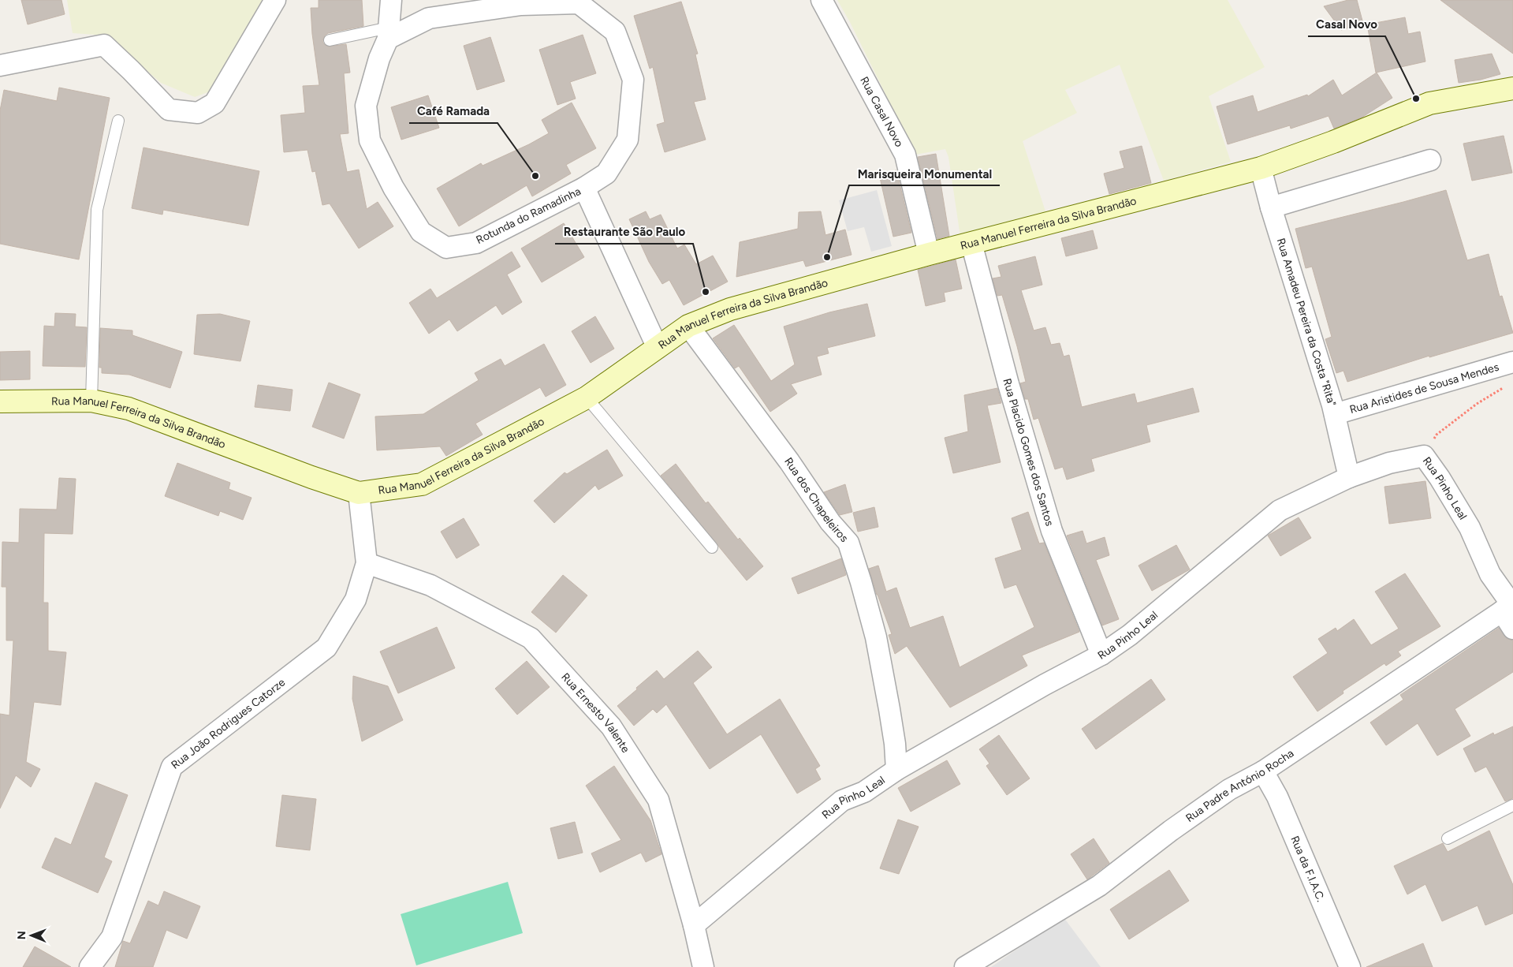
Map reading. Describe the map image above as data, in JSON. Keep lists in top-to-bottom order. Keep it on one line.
{"streets":{"main road":["Rua Manuel Ferreira da Silva Brandão"],"street":["Rua Casal Novo","Rotunda do Ramadinha","Rua Amadeu Pereira da Costa \"Rita\"","Rua Aristides de Sousa Mendes","Rua Placido Gomes dos Santos","Rua Pinho Leal","Rua dos Chapeleiros","Rua Ernesto Valente","Rua João Rodrigues Catorze","Rua Padre António Rocha","Rua da F.I.A.C."]},"crossings":[["Rua Casal Novo","Rua Manuel Ferreira da Silva Brandão"],["Rotunda do Ramadinha","Rua Manuel Ferreira da Silva Brandão"],["Rua Manuel Ferreira da Silva Brandão","Rua Amadeu Pereira da Costa \"Rita\""],["Rua Manuel Ferreira da Silva Brandão","Rua Placido Gomes dos Santos"],["Rua Manuel Ferreira da Silva Brandão","Rua dos Chapeleiros"],["Rua Manuel Ferreira da Silva Brandão","Rua João Rodrigues Catorze"],["Rua Amadeu Pereira da Costa \"Rita\"","Rua Aristides de Sousa Mendes"],["Rua Amadeu Pereira da Costa \"Rita\"","Rua Pinho Leal"],["Rua Placido Gomes dos Santos","Rua Pinho Leal"],["Rua Pinho Leal","Rua dos Chapeleiros"],["Rua Pinho Leal","Rua Ernesto Valente"],["Rua Pinho Leal","Rua Padre António Rocha"],["Rua Ernesto Valente","Rua João Rodrigues Catorze"],["Rua Padre António Rocha","Rua da F.I.A.C."]],"places":["Casal Novo","Café Ramada","Marisqueira Monumental","Restaurante São Paulo"],"north":"left"}
